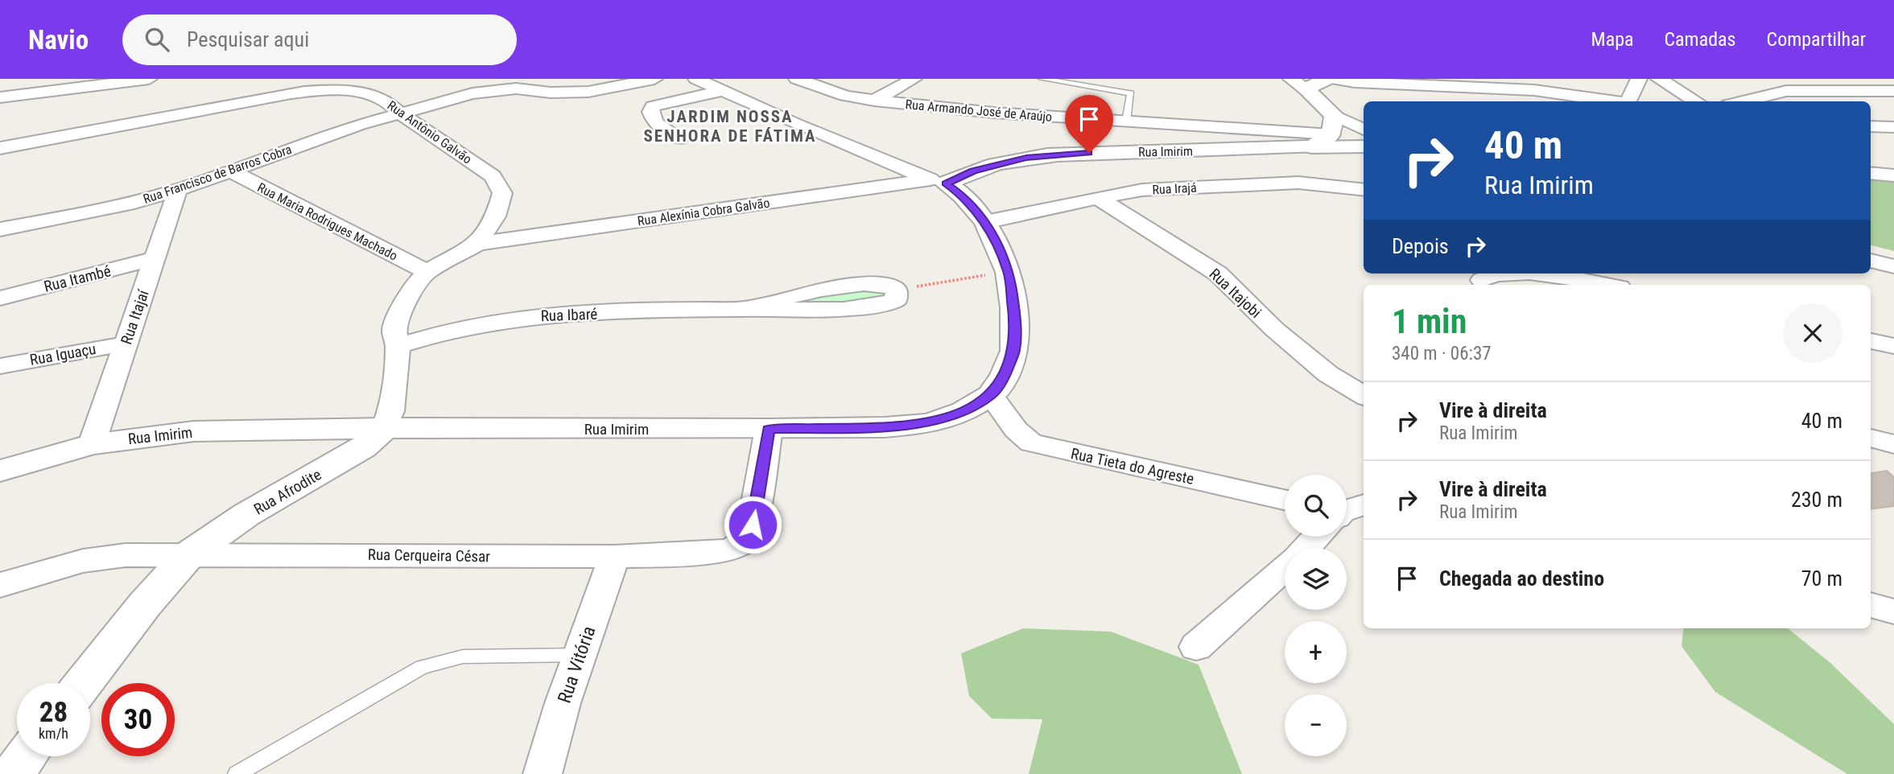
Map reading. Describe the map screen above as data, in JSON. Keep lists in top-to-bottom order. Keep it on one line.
{"streets":{"street":["Rua Armando José de Araújo","Rua Antônio Galvão","Rua Imirim","Rua Francisco de Barros Cobra","Rua Irajá","Rua Alexínia Cobra Galvão","Rua Maria Rodrigues Machado","Rua Itambé","Rua Itajobi","Rua Ibaré","Rua Itajaí","Rua Iguaçu","Rua Tieta do Agreste","Rua Afrodite","Rua Cerqueira César","Rua Vitória"]},"crossings":[["Rua Armando José de Araújo","Rua Imirim"],["Rua Antônio Galvão","Rua Imirim"],["Rua Antônio Galvão","Rua Francisco de Barros Cobra"],["Rua Antônio Galvão","Rua Alexínia Cobra Galvão"],["Rua Antônio Galvão","Rua Maria Rodrigues Machado"],["Rua Antônio Galvão","Rua Ibaré"],["Rua Antônio Galvão","Rua Afrodite"],["Rua Imirim","Rua Irajá"],["Rua Imirim","Rua Alexínia Cobra Galvão"],["Rua Imirim","Rua Itajaí"],["Rua Imirim","Rua Tieta do Agreste"],["Rua Imirim","Rua Afrodite"],["Rua Imirim","Rua Cerqueira César"],["Rua Francisco de Barros Cobra","Rua Maria Rodrigues Machado"],["Rua Francisco de Barros Cobra","Rua Itajaí"],["Rua Irajá","Rua Itajobi"],["Rua Itambé","Rua Itajaí"],["Rua Itajaí","Rua Iguaçu"],["Rua Afrodite","Rua Cerqueira César"],["Rua Cerqueira César","Rua Vitória"]],"districts":["JARDIM NOSSA SENHORA DE FÁTIMA"],"page":{"header":"Navio","search":"Pesquisar aqui","nav":["Mapa","Camadas","Compartilhar"],"turn":["40 m","Rua Imirim"],"then":"Depois","heading":["1 min","340 m · 06:37"],"list":[{"name":"Vire à direita","note":"Rua Imirim","value":"40 m"},{"name":"Vire à direita","note":"Rua Imirim","value":"230 m"},{"name":"Chegada ao destino","value":"70 m"}],"map_buttons":["+","−"],"speed":"28 km/h","limit":"30"}}
